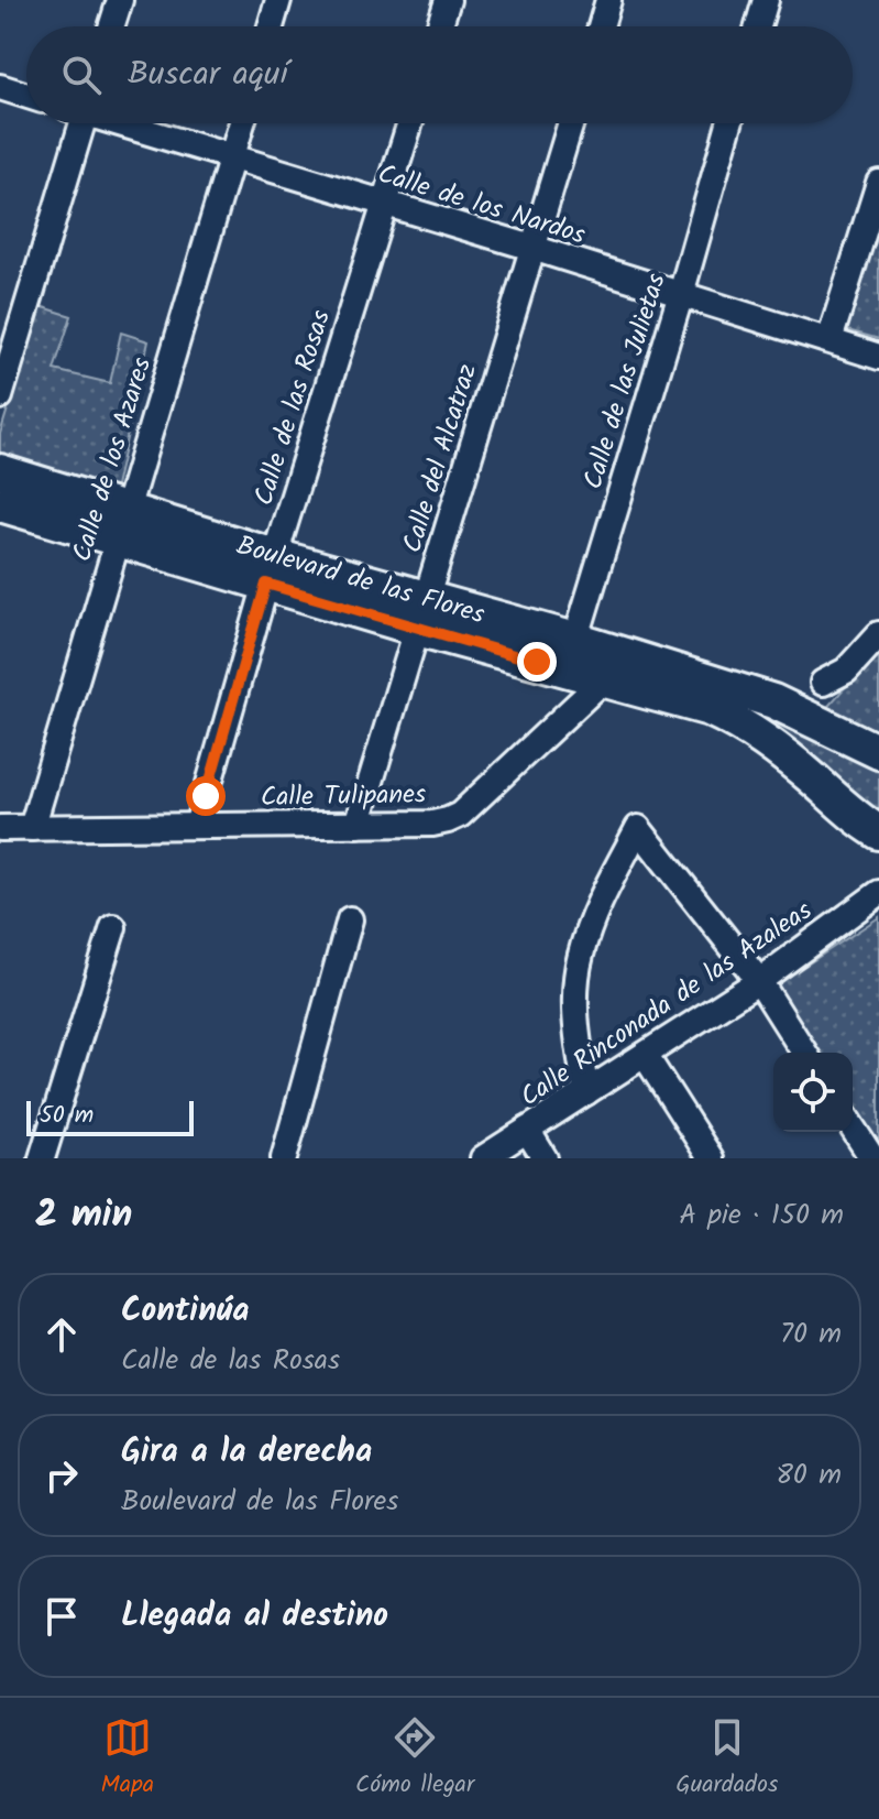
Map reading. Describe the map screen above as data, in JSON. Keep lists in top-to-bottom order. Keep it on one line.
{"streets":{"street":["Calle de los Nardos","Calle de las Julietas","Calle de las Rosas","Calle del Alcatraz","Calle de los Azares","Boulevard de las Flores","Calle Tulipanes","Calle Rinconada de las Azaleas"]},"crossings":[["Calle de los Nardos","Calle de las Julietas"],["Calle de los Nardos","Calle de las Rosas"],["Calle de los Nardos","Calle del Alcatraz"],["Calle de los Nardos","Calle de los Azares"],["Calle de las Julietas","Boulevard de las Flores"],["Calle de las Rosas","Boulevard de las Flores"],["Calle de las Rosas","Calle Tulipanes"],["Calle del Alcatraz","Boulevard de las Flores"],["Calle del Alcatraz","Calle Tulipanes"],["Calle de los Azares","Boulevard de las Flores"],["Calle de los Azares","Calle Tulipanes"],["Boulevard de las Flores","Calle Tulipanes"]],"scale_bar":"50 m","page":{"search":"Buscar aquí","scale":"50 m","heading":["2 min","A pie · 150 m"],"list":[["Continúa","Calle de las Rosas","70 m"],["Gira a la derecha","Boulevard de las Flores","80 m"],"Llegada al destino"],"nav":["Mapa","Cómo llegar","Guardados"]}}
